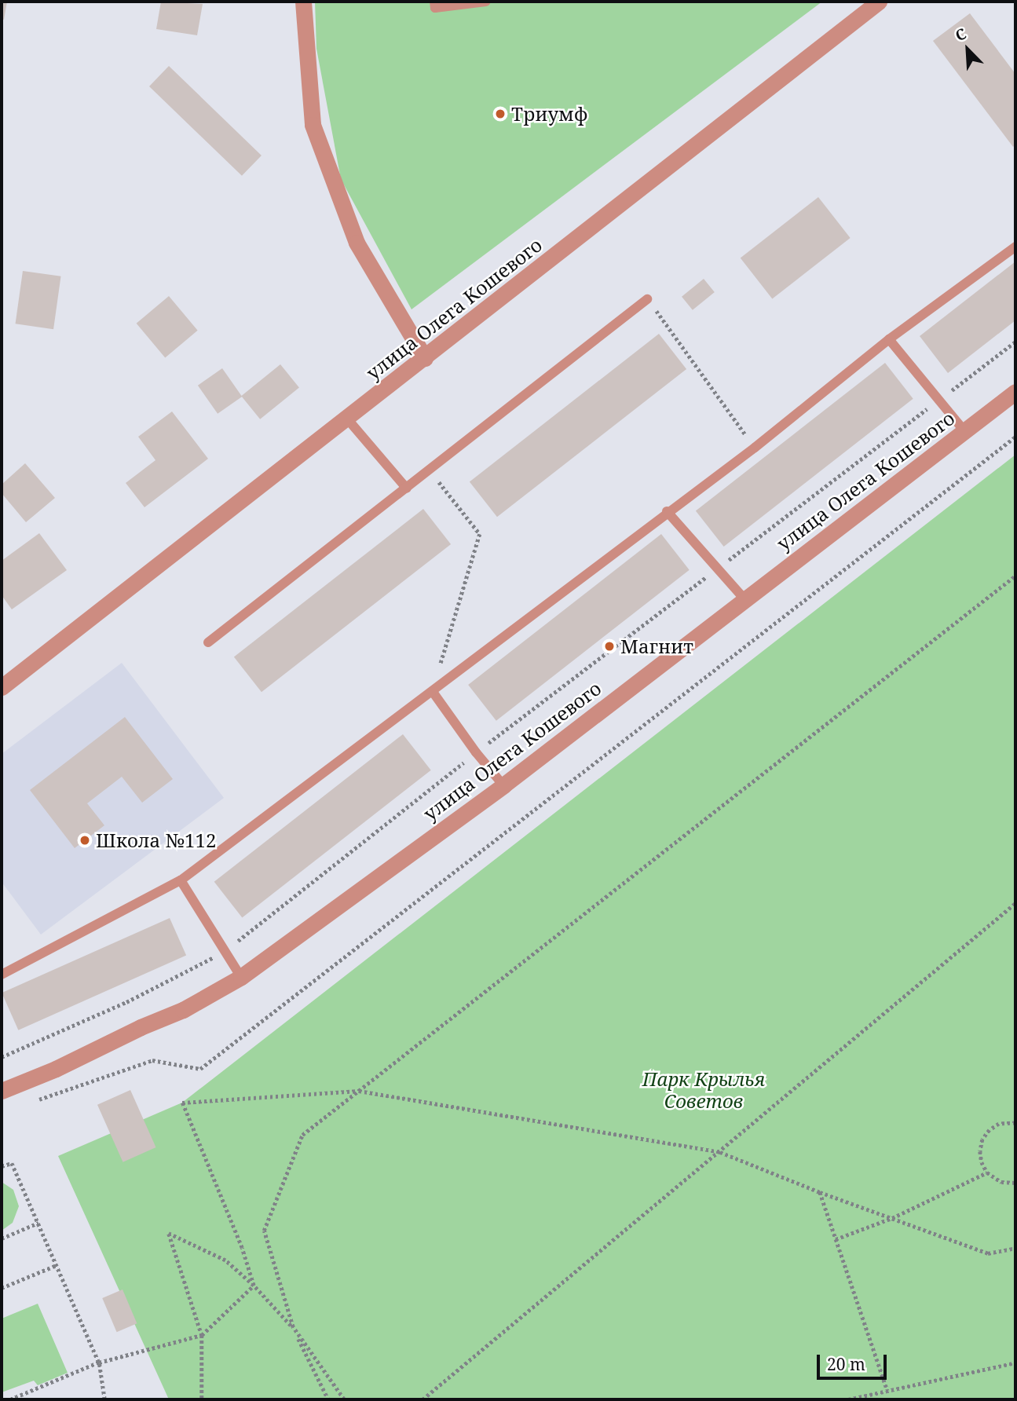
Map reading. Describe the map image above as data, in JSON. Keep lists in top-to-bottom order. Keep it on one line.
{"streets":{"street":["улица Олега Кошевого"]},"parks":["Парк Крылья Советов"],"places":["Триумф","Магнит","Школа №112"],"scale_bar":"20 m","north":"top left"}
